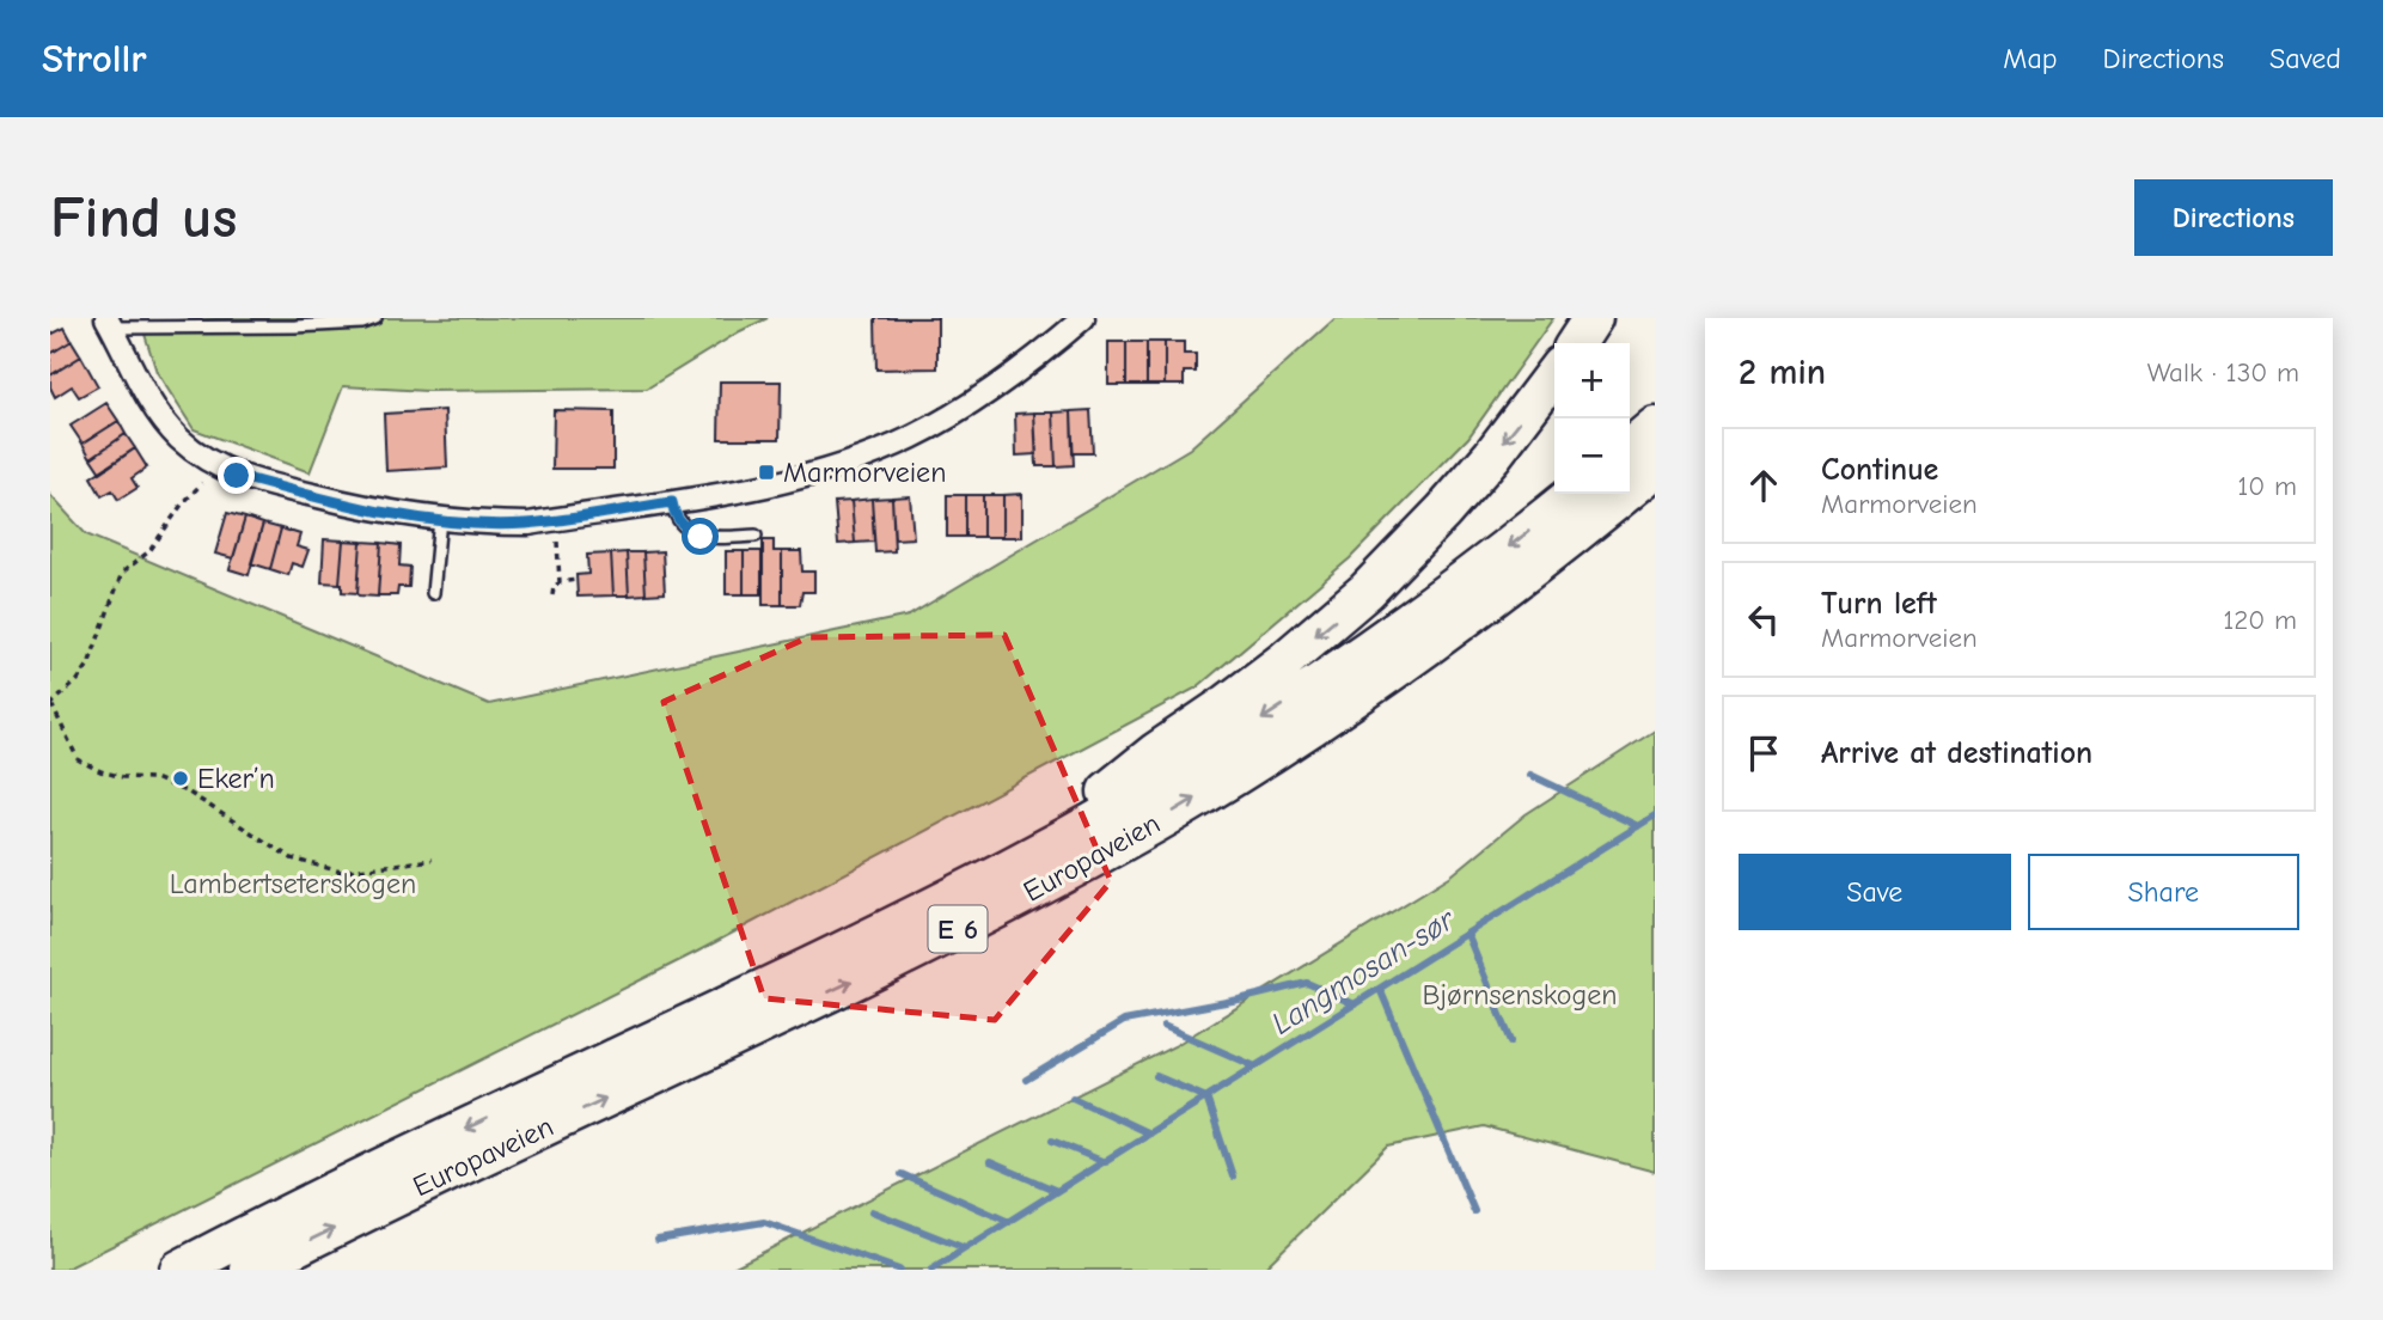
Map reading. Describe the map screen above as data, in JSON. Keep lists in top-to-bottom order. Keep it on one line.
{"streets":{"highway":["Europaveien","E 6"]},"crossings":[["Europaveien","E 6"]],"water":["Langmosan-sør"],"parks":["Lambertseterskogen","Bjørnsenskogen"],"places":{"transit":["Marmorveien"],"other":["Eker’n"]},"page":{"header":"Strollr","nav":["Map","Directions","Saved"],"buttons":["Directions",["Save","Share"]],"title":"Find us","heading":["2 min","Walk · 130 m"],"map_buttons":["+","−"],"list":[["Continue","Marmorveien","10 m"],["Turn left","Marmorveien","120 m"],"Arrive at destination"]}}
